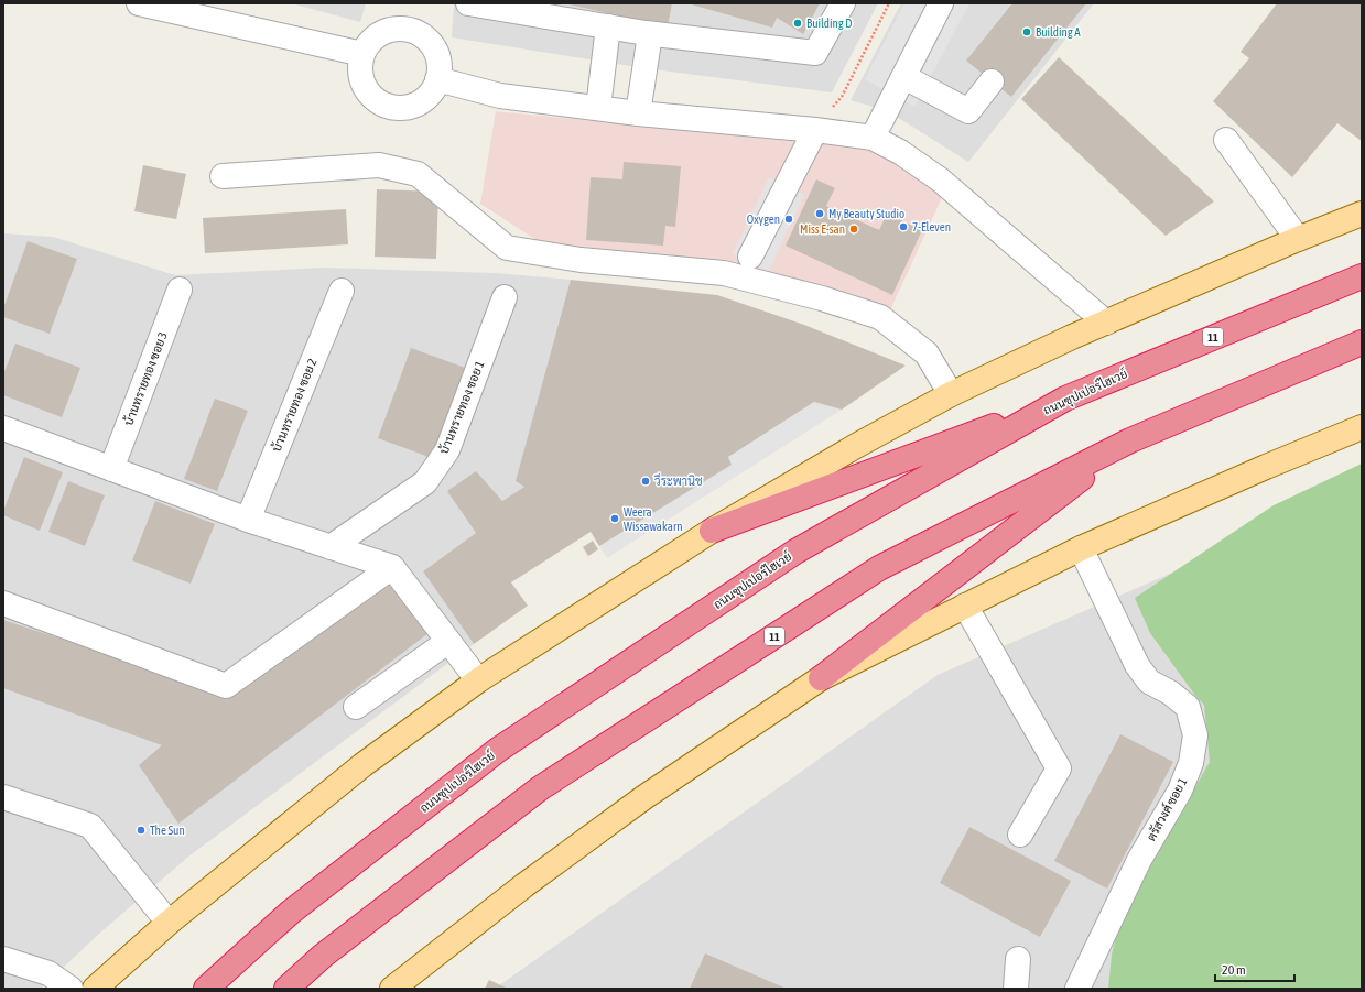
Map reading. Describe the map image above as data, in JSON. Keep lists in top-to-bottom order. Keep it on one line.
{"streets":{"highway":["11","ถนนซุปเปอร์ไฮเวย์"],"street":["บ้านทรายทอง ซอย 3","บ้านทรายทอง ซอย 2","บ้านทรายทอง ซอย 1","ตรัสวงศ์ ซอย 1"]},"places":["Building D","Building A","My Beauty Studio","Oxygen","7-Eleven","Miss E-san","วีระพานิช","Weera Wissawakarn","The Sun"],"scale_bar":"20 m"}
